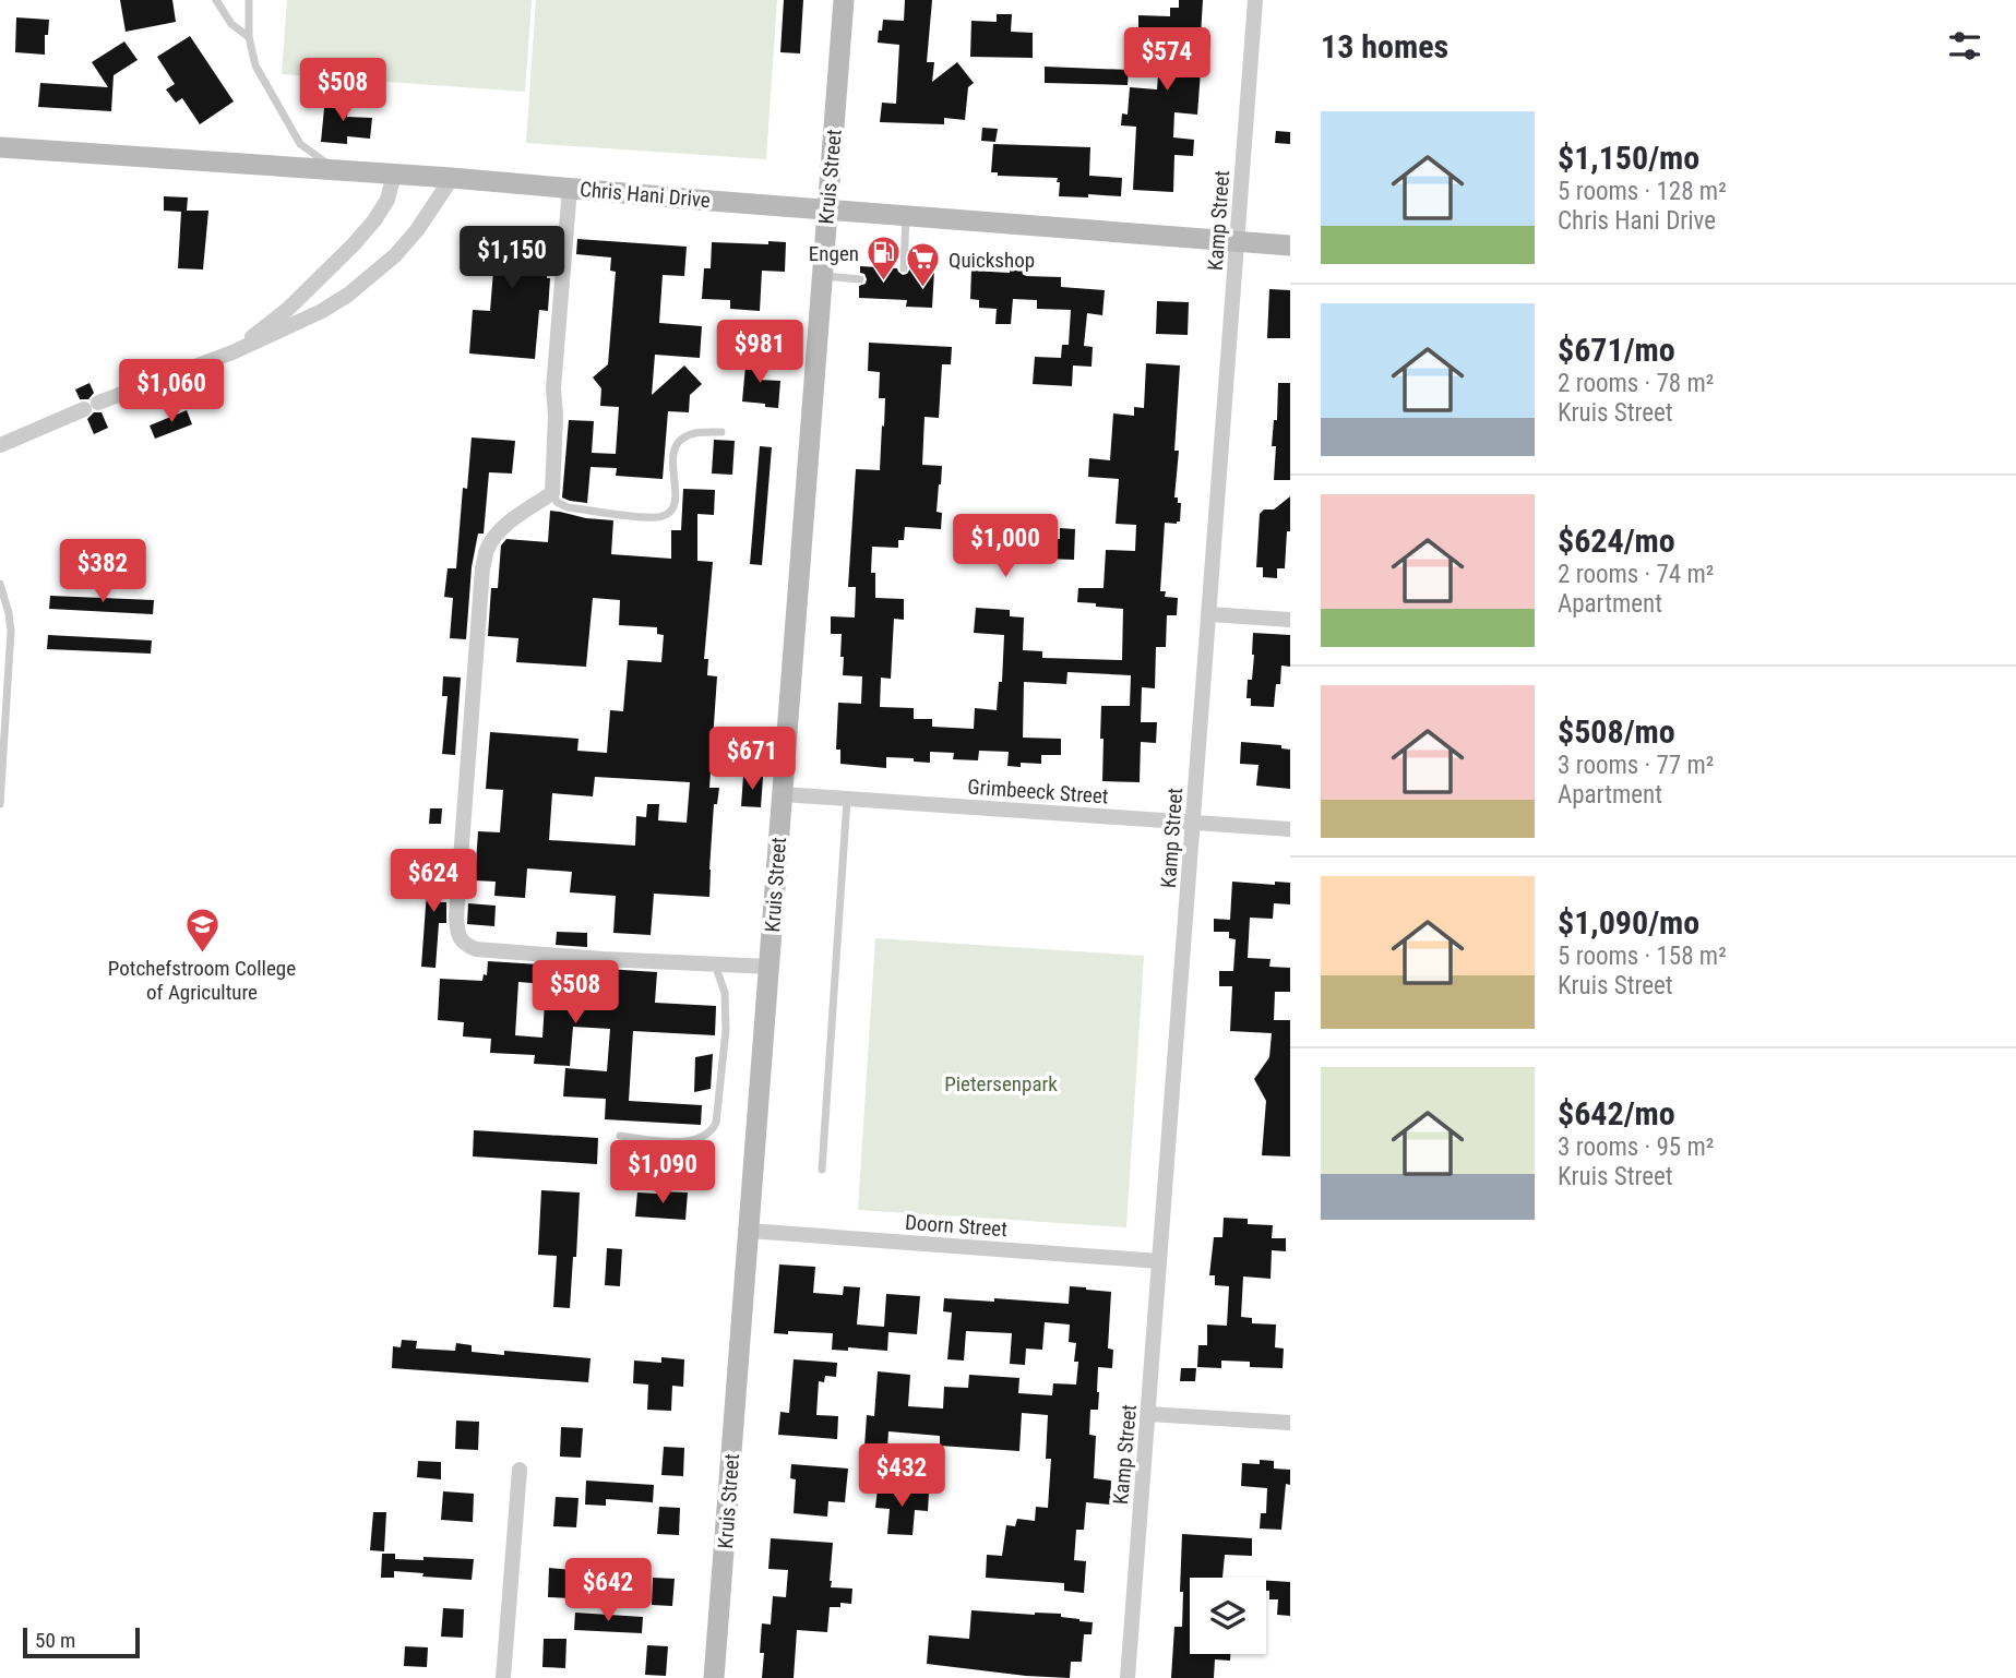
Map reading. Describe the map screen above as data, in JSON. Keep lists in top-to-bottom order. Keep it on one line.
{"streets":{"street":["Kruis Street","Chris Hani Drive","Kamp Street","Grimbeeck Street","Doorn Street"]},"crossings":[["Kruis Street","Chris Hani Drive"],["Kruis Street","Grimbeeck Street"],["Kruis Street","Doorn Street"],["Chris Hani Drive","Kamp Street"],["Kamp Street","Grimbeeck Street"],["Kamp Street","Doorn Street"]],"parks":["Pietersenpark"],"places":{"fuel station":["Engen"],"supermarket":["Quickshop"],"school or university":["Potchefstroom College of Agriculture"]},"scale_bar":"50 m","page":{"heading":"13 homes","price":["$574","$508","$1,150","$981","$1,060","$1,000","$382","$671","$624","$508","$1,090","$432","$642"],"list":[{"name":"$1,150/mo","note":"5 rooms · 128 m² · Chris Hani Drive"},{"name":"$671/mo","note":"2 rooms · 78 m² · Kruis Street"},{"name":"$624/mo","note":"2 rooms · 74 m² · Apartment"},{"name":"$508/mo","note":"3 rooms · 77 m² · Apartment"},{"name":"$1,090/mo","note":"5 rooms · 158 m² · Kruis Street"},{"name":"$642/mo","note":"3 rooms · 95 m² · Kruis Street"}],"scale":"50 m"}}
